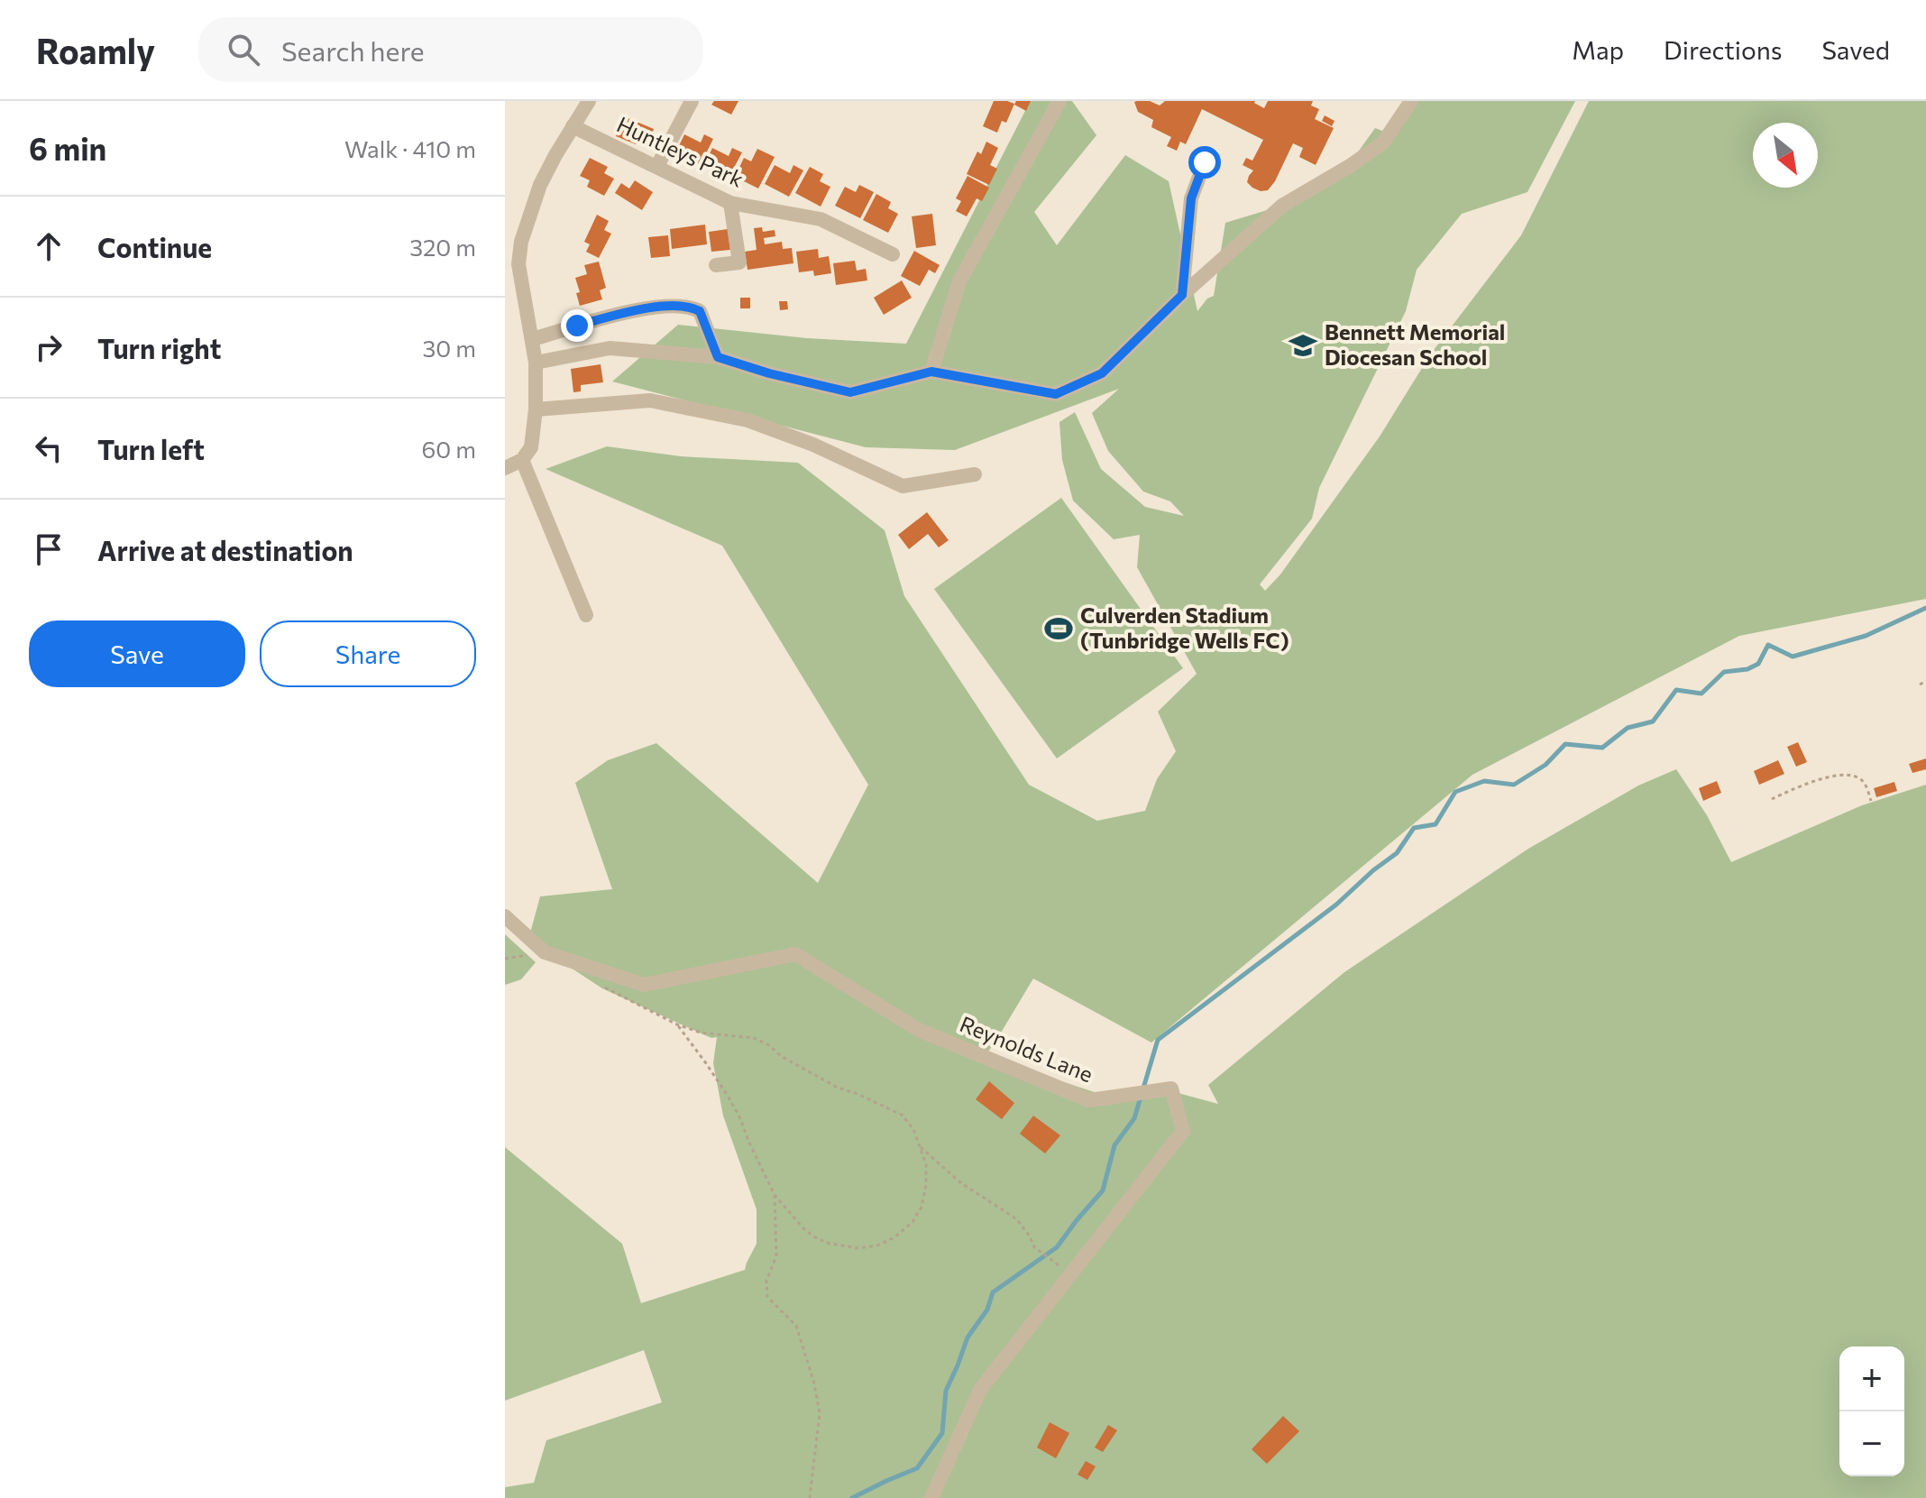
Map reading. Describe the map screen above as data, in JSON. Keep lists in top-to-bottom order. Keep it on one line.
{"streets":{"street":["Huntleys Park","Reynolds Lane"]},"places":{"school or university":["Bennett Memorial Diocesan School"],"sports":["Culverden Stadium (Tunbridge Wells FC)"]},"north":"bottom right","page":{"header":"Roamly","search":"Search here","nav":["Map","Directions","Saved"],"heading":["6 min","Walk · 410 m"],"list":[["Continue","320 m"],["Turn right","30 m"],["Turn left","60 m"],"Arrive at destination"],"buttons":["Save","Share"],"map_buttons":["+","−"]}}
